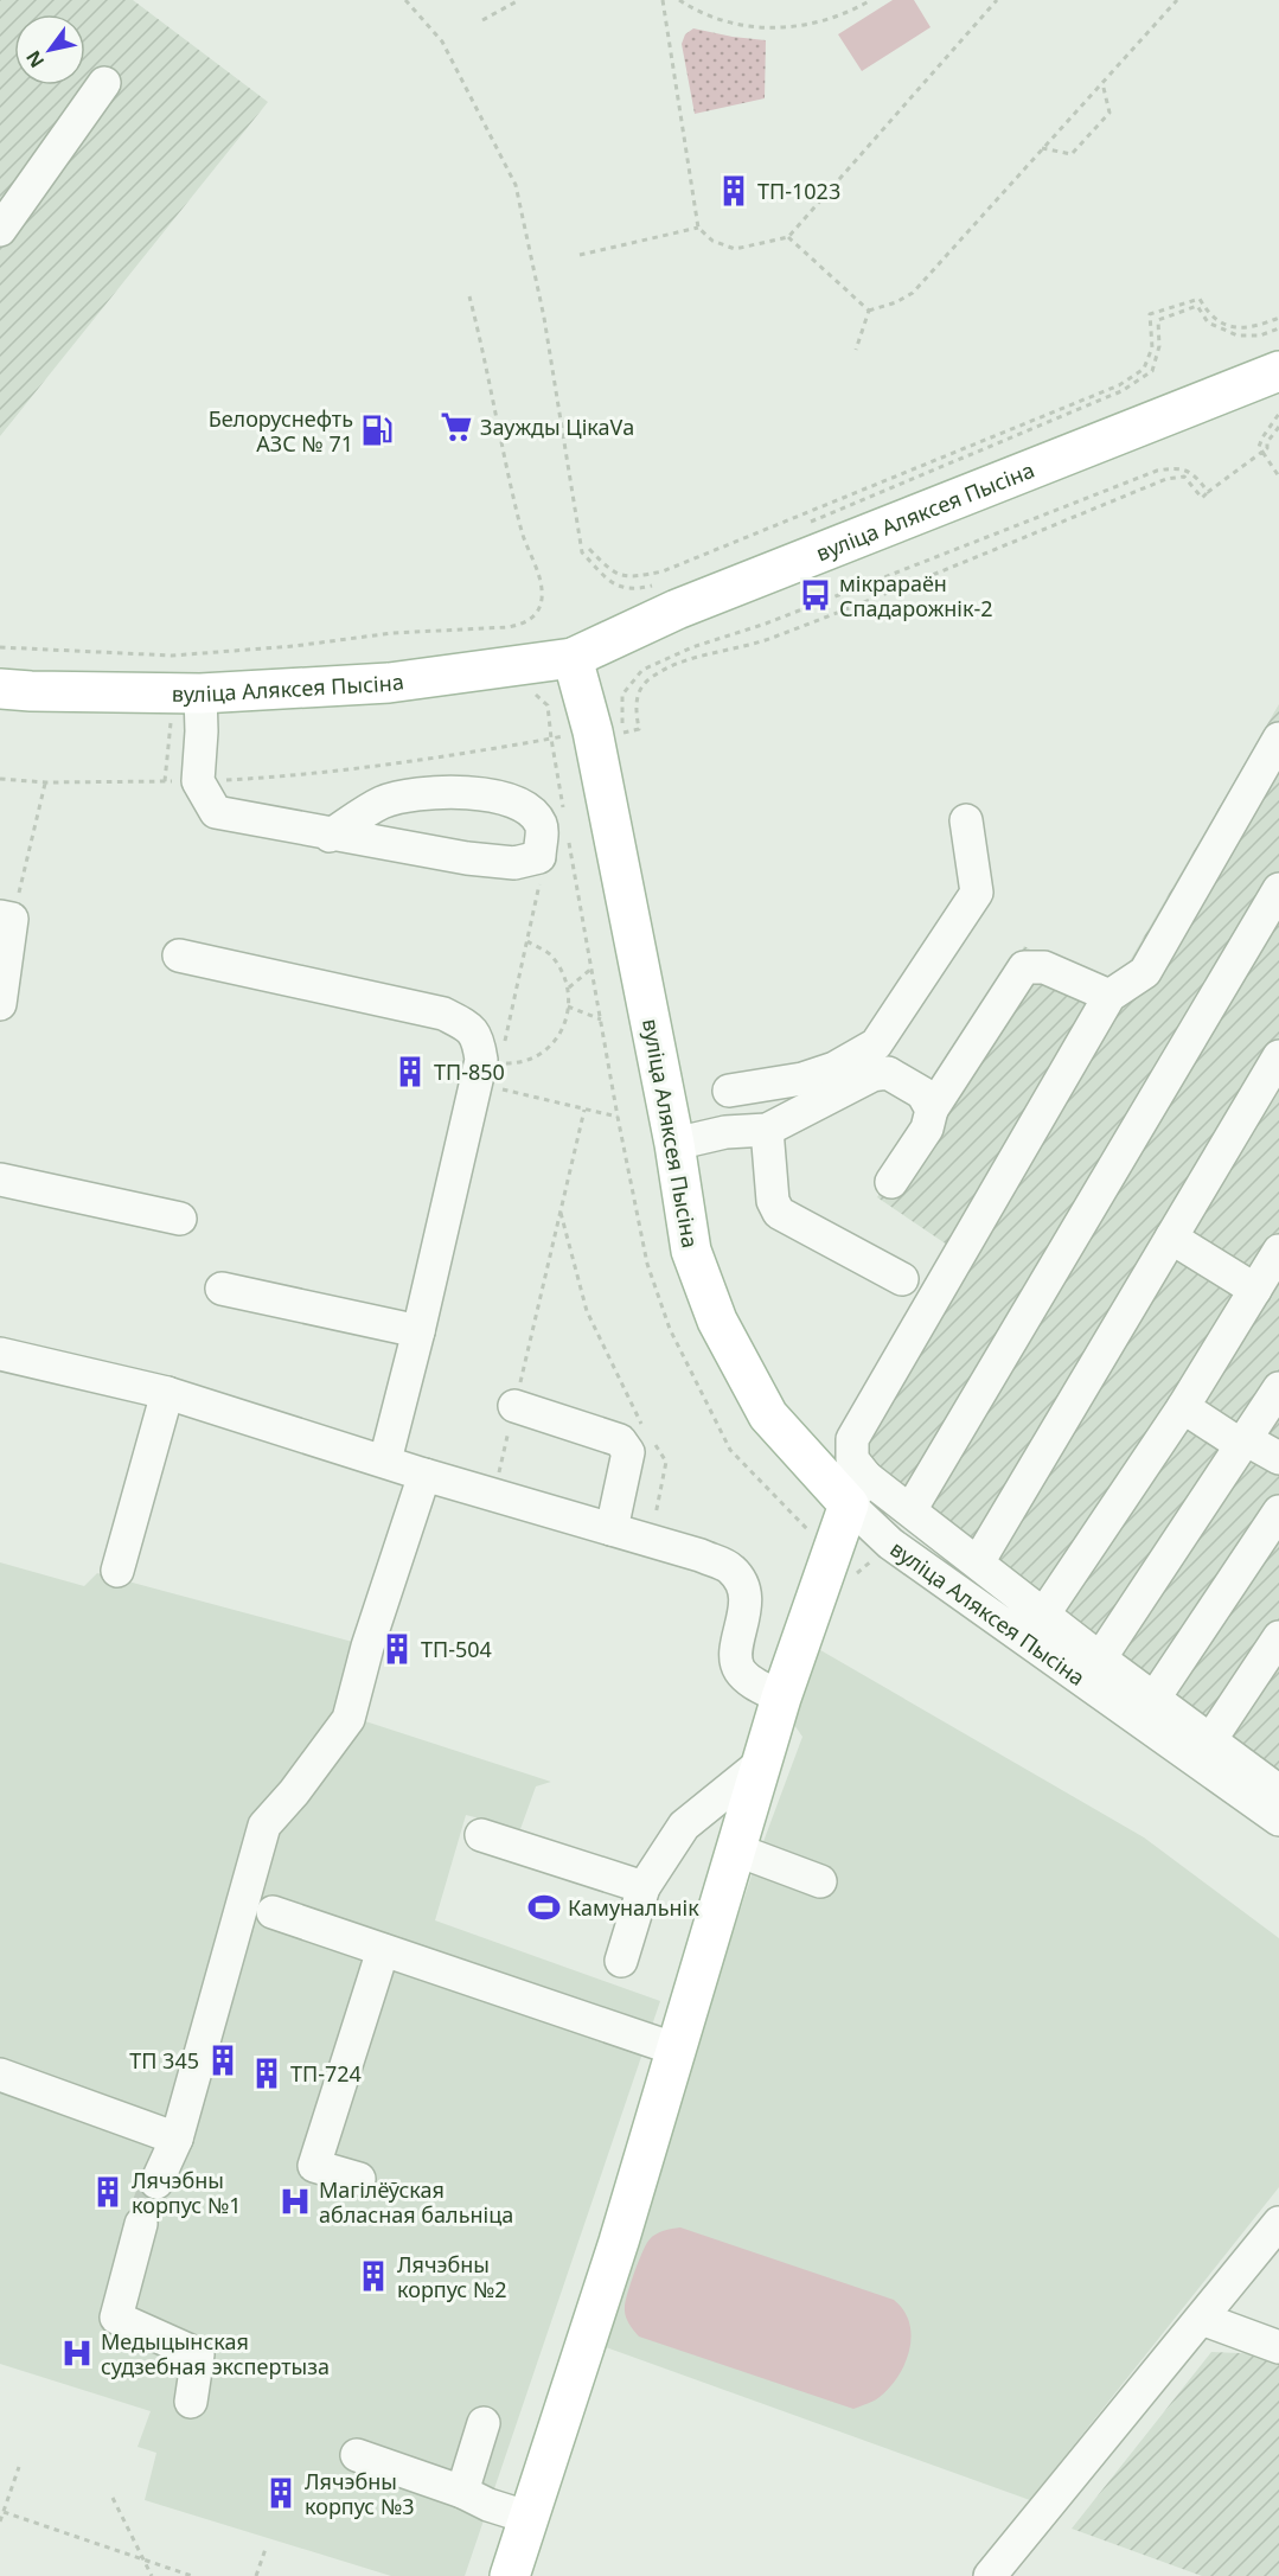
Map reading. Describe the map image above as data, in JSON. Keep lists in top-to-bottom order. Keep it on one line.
{"streets":{"main road":["вуліца Аляксея Пысіна"]},"places":{"building":["ТП-1023","ТП-850","ТП-504","ТП 345","ТП-724","Лячэбны корпус №1","Лячэбны корпус №2","Лячэбны корпус №3"],"supermarket":["Заужды ЦікаVа"],"fuel station":["Белоруснефть АЗС № 71"],"bus stop":["мікрараён Спадарожнік-2"],"sports":["Камунальнік"],"hospital":["Магілёўская абласная бальніца","Медыцынская судзебная экспертыза"]},"north":"bottom left"}
